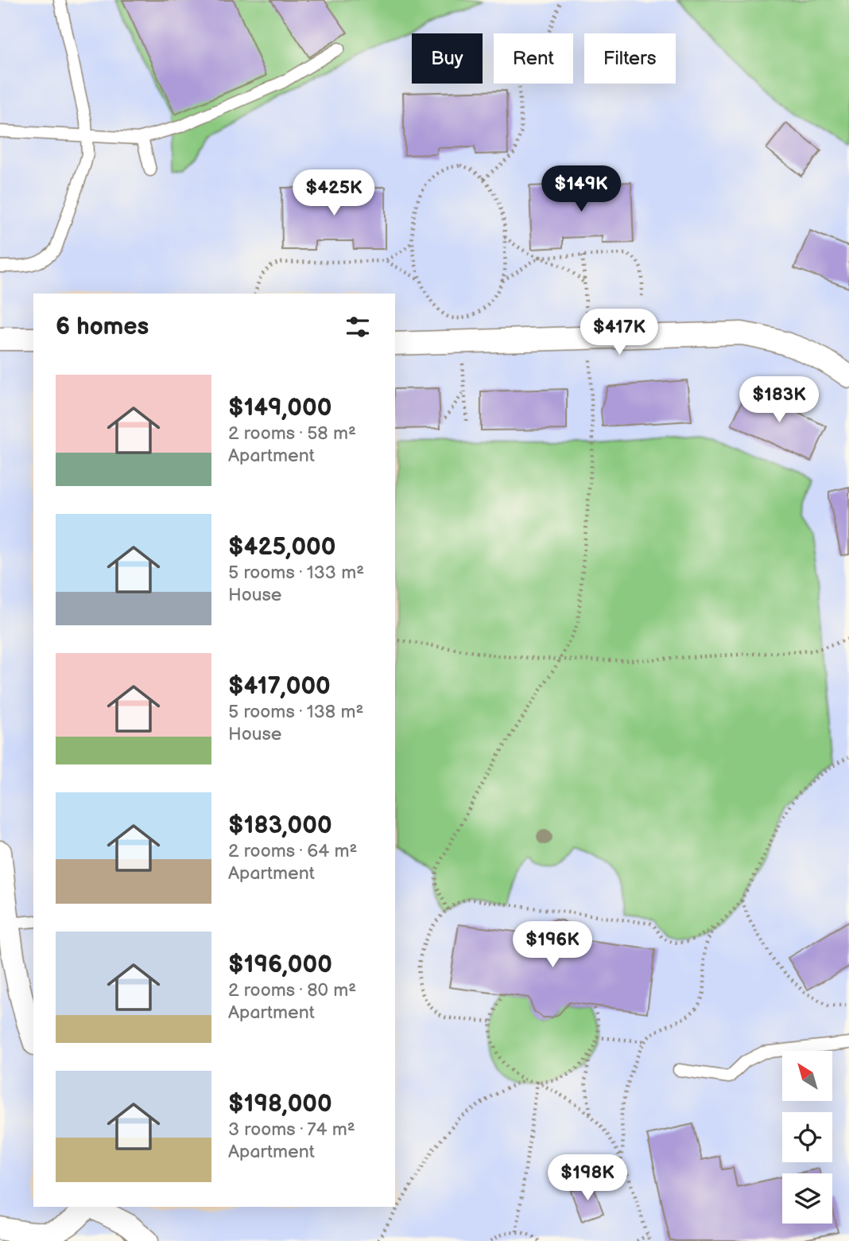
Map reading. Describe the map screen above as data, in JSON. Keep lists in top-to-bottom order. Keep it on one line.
{"north":"top left","page":{"chip":["Buy","Rent","Filters"],"price":["$149K","$425K","$417K","$183K","$196K","$198K"],"heading":"6 homes","list":[{"name":"$149,000","note":"2 rooms · 58 m² · Apartment"},{"name":"$425,000","note":"5 rooms · 133 m² · House"},{"name":"$417,000","note":"5 rooms · 138 m² · House"},{"name":"$183,000","note":"2 rooms · 64 m² · Apartment"},{"name":"$196,000","note":"2 rooms · 80 m² · Apartment"},{"name":"$198,000","note":"3 rooms · 74 m² · Apartment"}]}}
